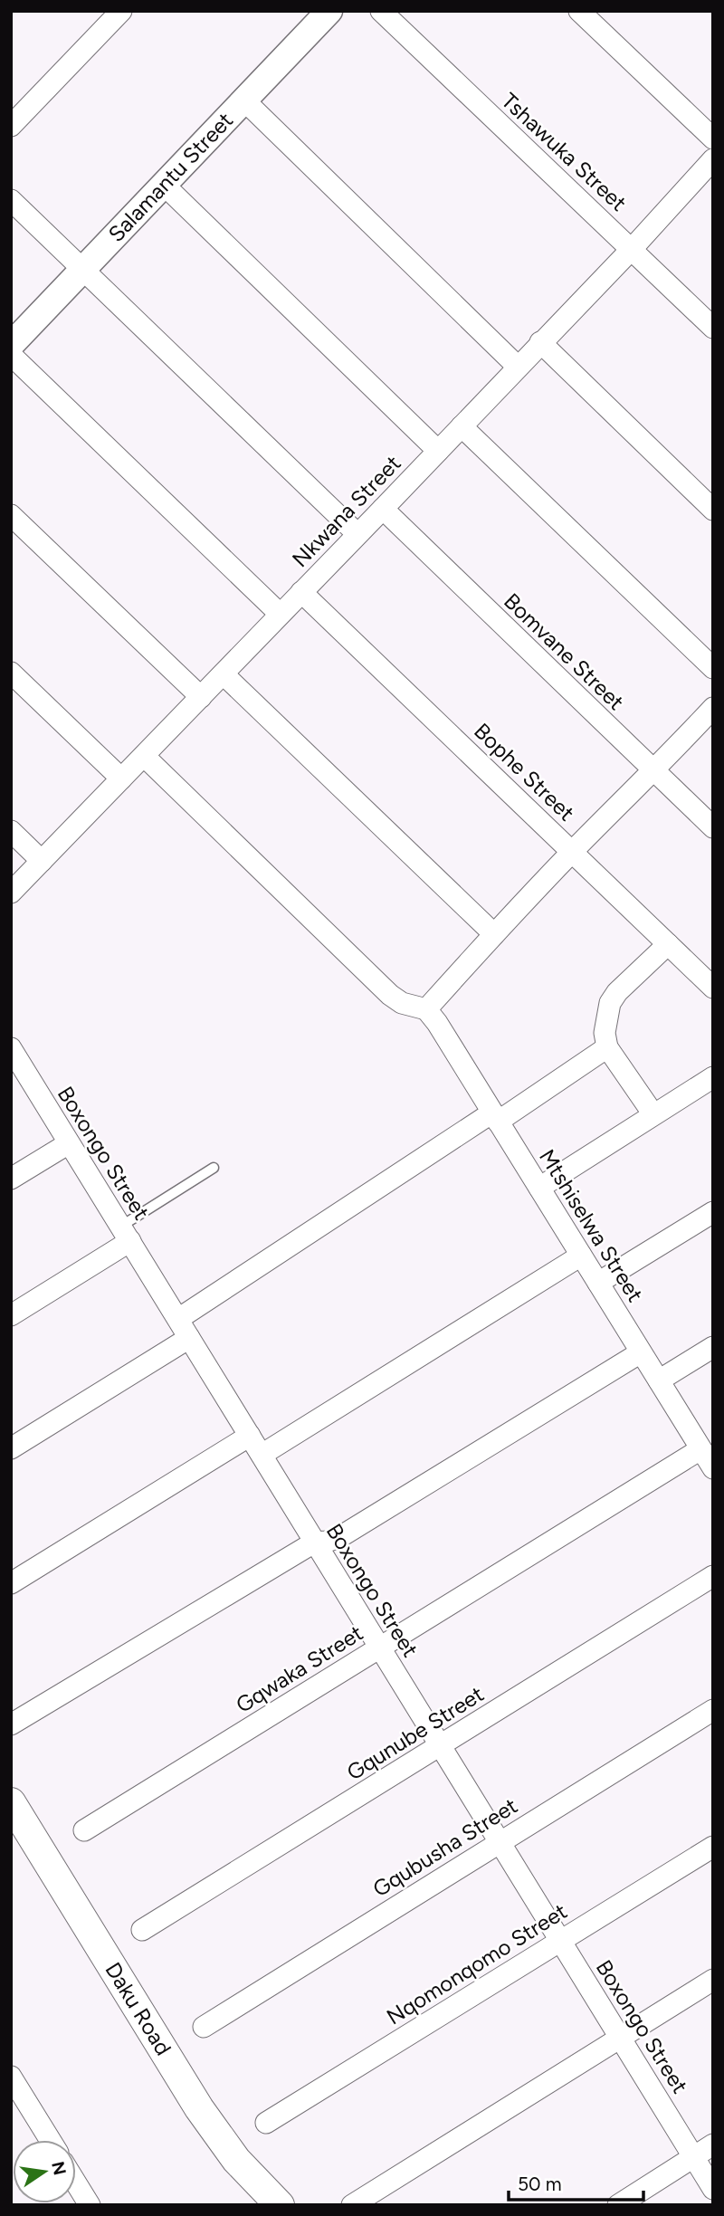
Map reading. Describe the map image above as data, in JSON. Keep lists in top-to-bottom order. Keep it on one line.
{"streets":{"main road":["Daku Road"],"street":["Tshawuka Street","Salamantu Street","Nkwana Street","Bomvane Street","Bophe Street","Boxongo Street","Mtshiselwa Street","Gqwaka Street","Gqunube Street","Gqubusha Street","Nqomonqomo Street"]},"crossings":[["Tshawuka Street","Nkwana Street"],["Nkwana Street","Bomvane Street"],["Nkwana Street","Bophe Street"],["Boxongo Street","Gqwaka Street"],["Boxongo Street","Gqunube Street"],["Boxongo Street","Gqubusha Street"],["Boxongo Street","Nqomonqomo Street"],["Mtshiselwa Street","Gqwaka Street"]],"scale_bar":"50 m","north":"right"}
